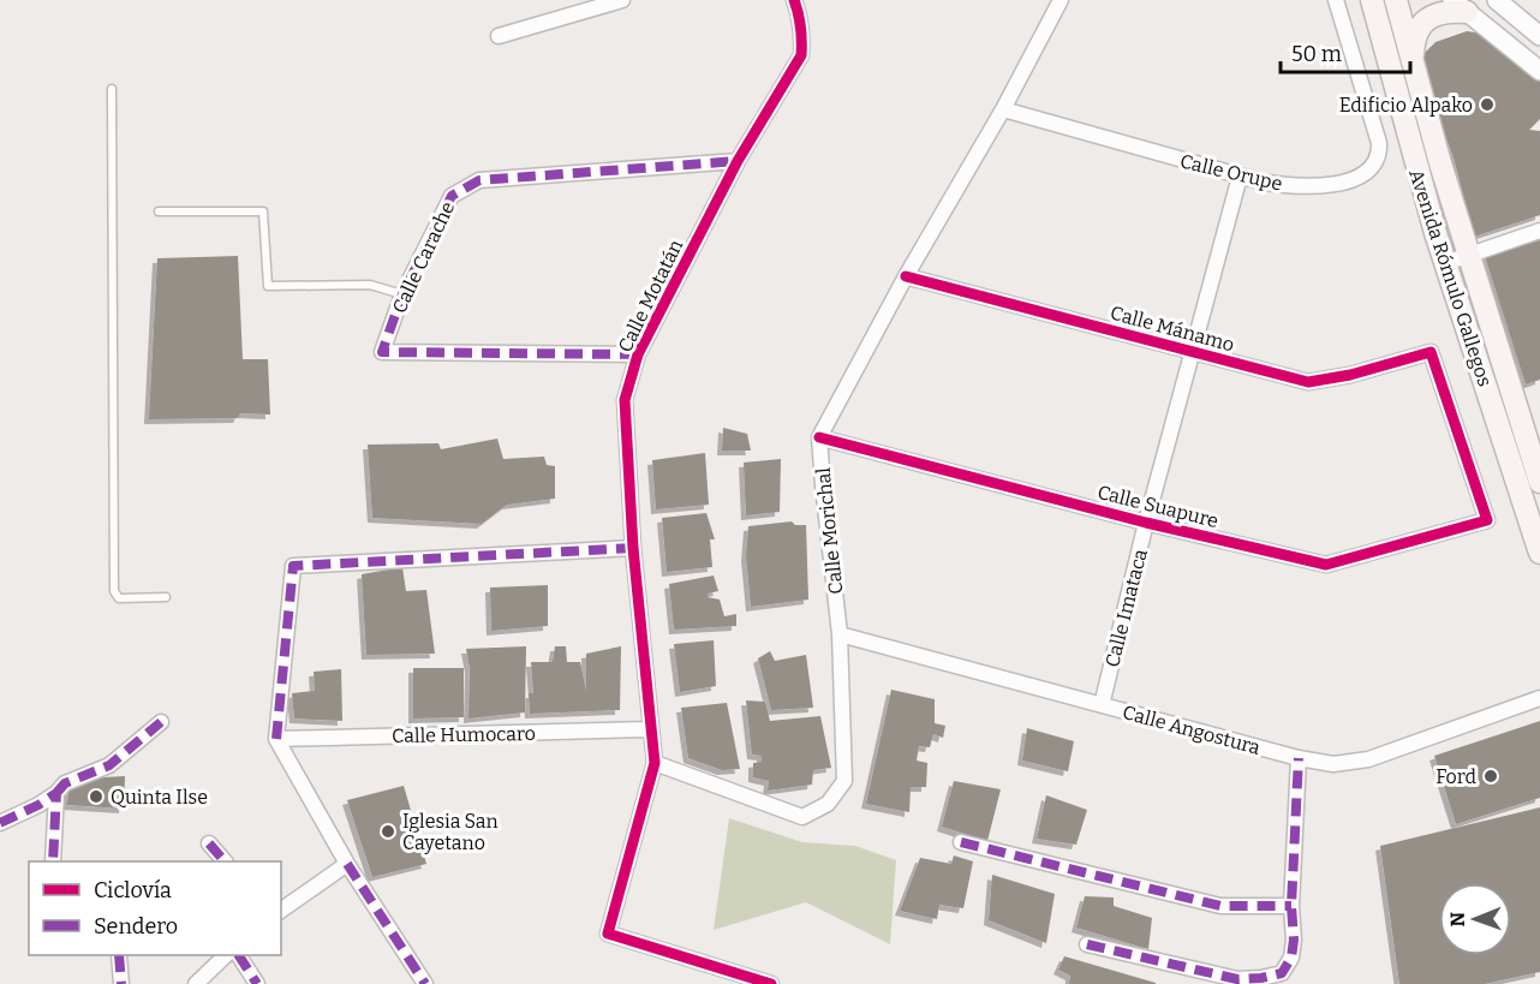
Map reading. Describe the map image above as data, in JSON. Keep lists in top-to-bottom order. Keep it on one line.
{"streets":{"main road":["Avenida Rómulo Gallegos"],"street":["Calle Orupe","Calle Carache","Calle Motatán","Calle Mánamo","Calle Suapure","Calle Morichal","Calle Imataca","Calle Angostura","Calle Humocaro"]},"crossings":[["Calle Orupe","Calle Imataca"],["Calle Carache","Calle Motatán"],["Calle Motatán","Calle Morichal"],["Calle Motatán","Calle Humocaro"],["Calle Mánamo","Calle Suapure"],["Calle Mánamo","Calle Imataca"],["Calle Suapure","Calle Morichal"],["Calle Suapure","Calle Imataca"],["Calle Morichal","Calle Angostura"],["Calle Imataca","Calle Angostura"]],"places":["Edificio Alpako","Ford","Quinta Ilse","Iglesia San Cayetano"],"legend":["Ciclovía","Sendero"],"scale_bar":"50 m","north":"left"}
